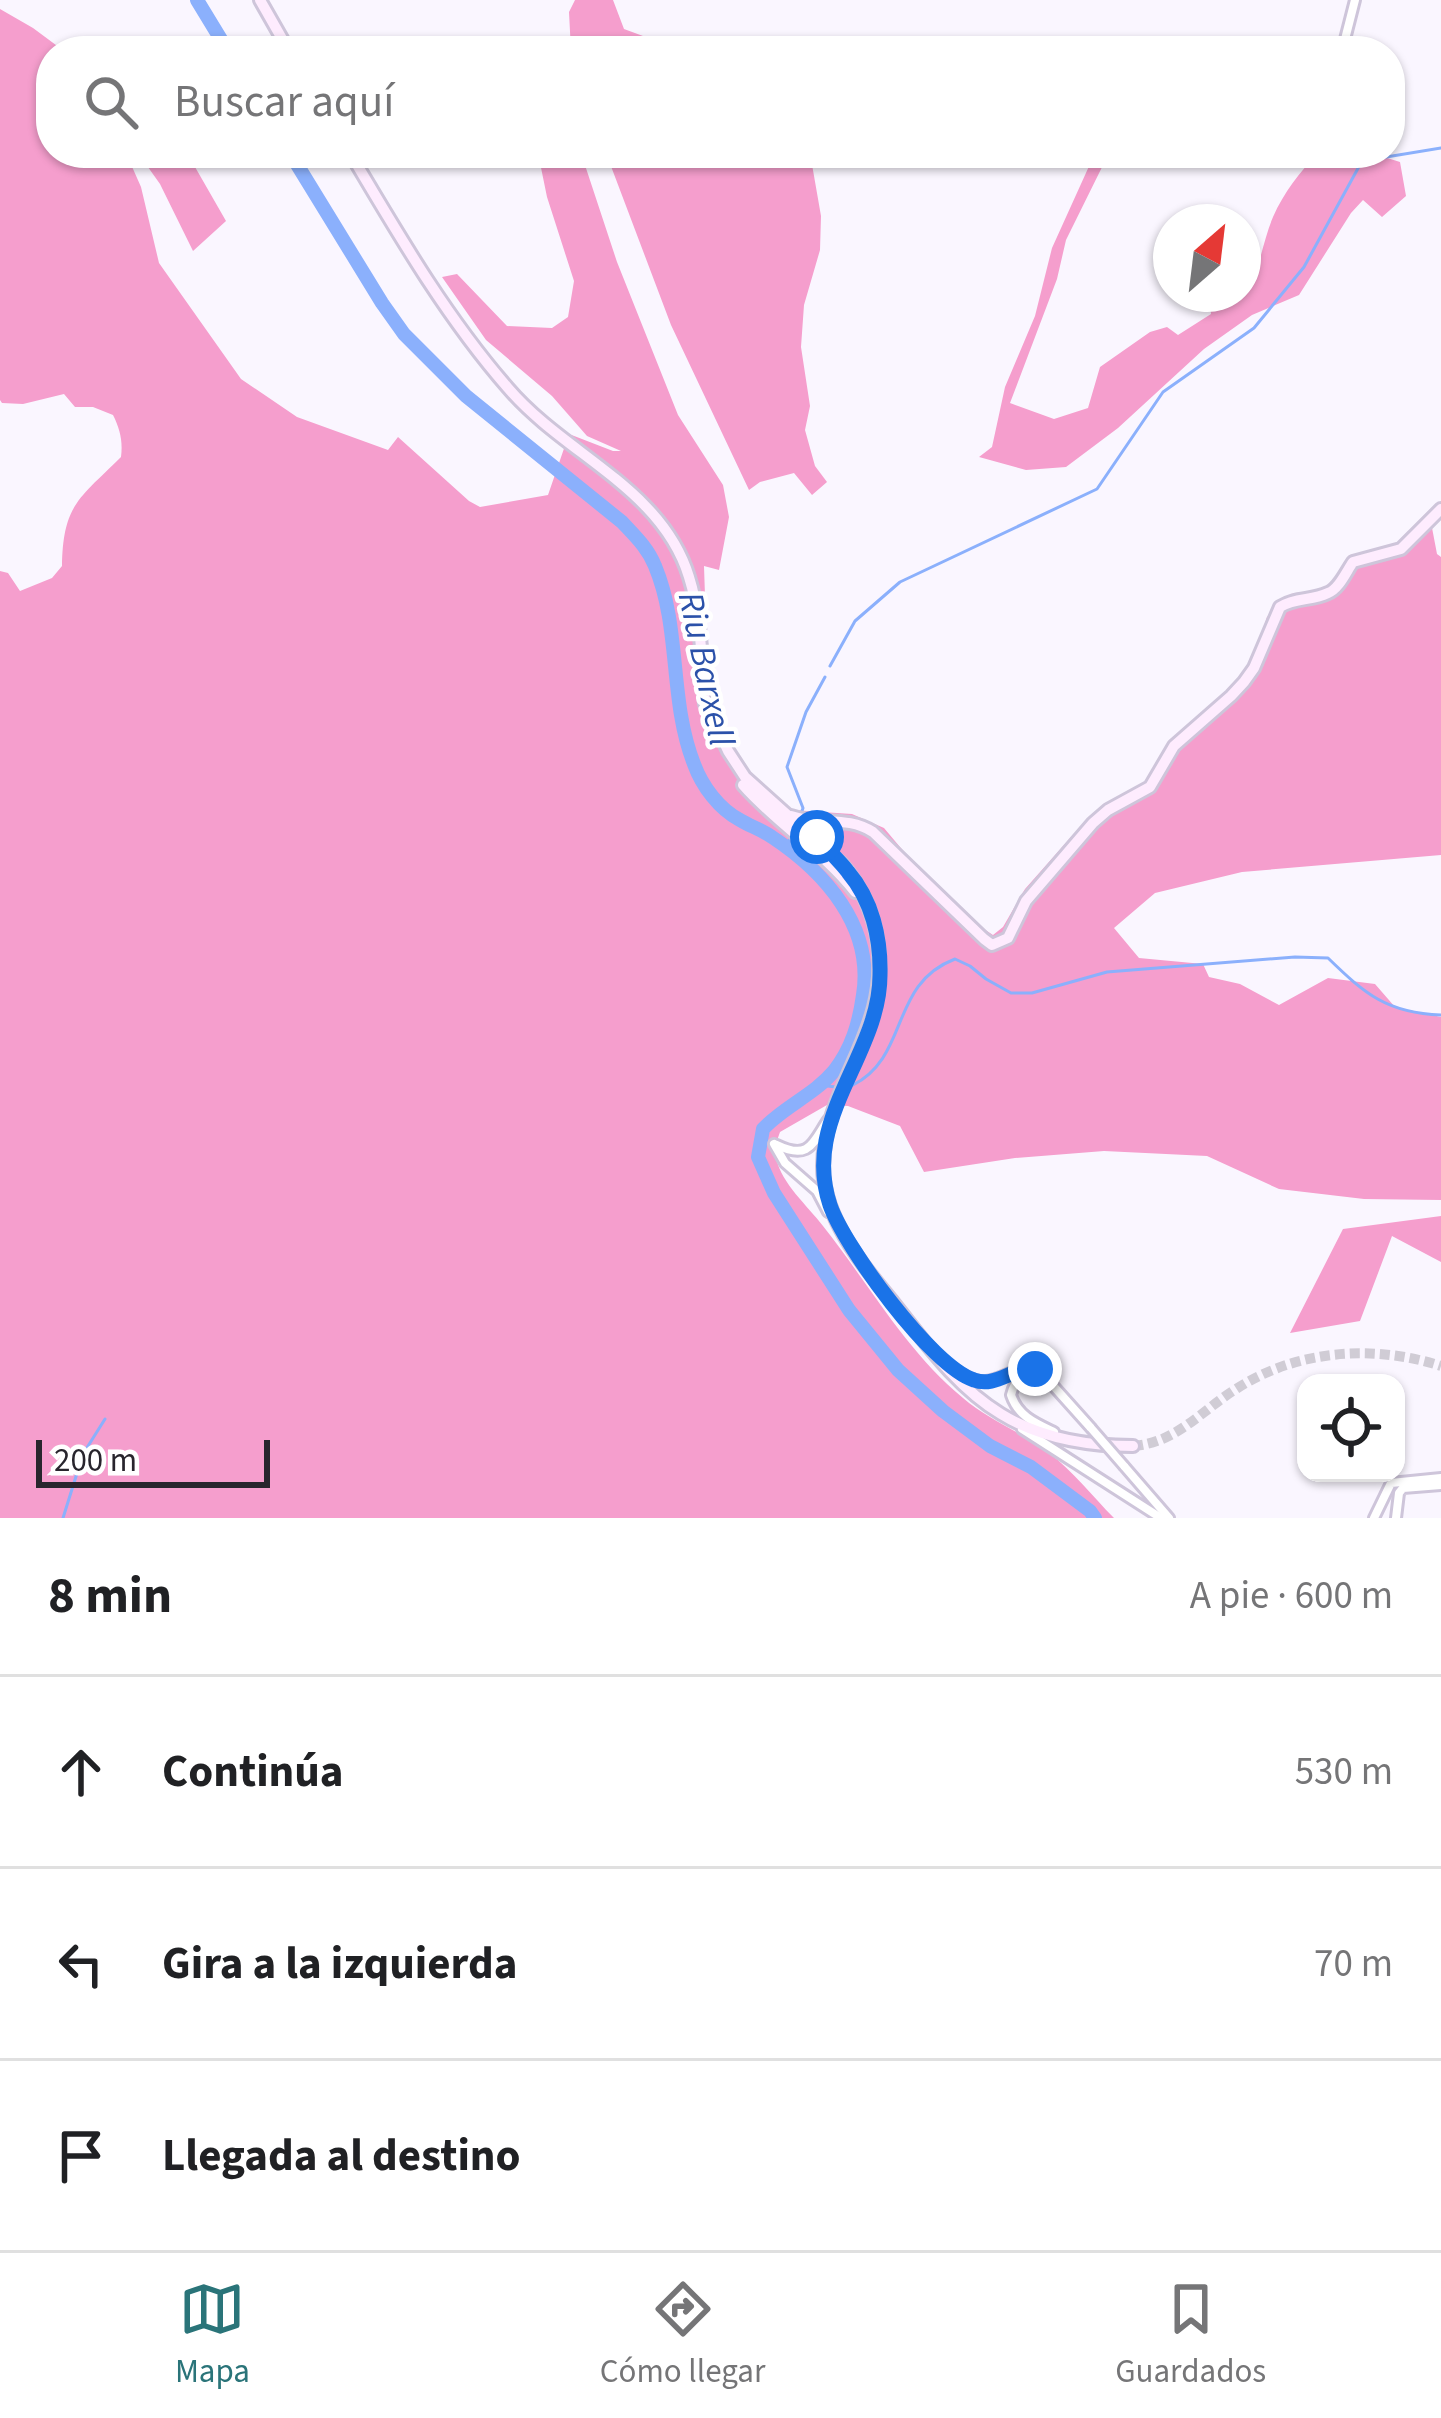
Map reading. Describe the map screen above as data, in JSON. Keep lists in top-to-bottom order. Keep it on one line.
{"water":["Riu Barxell"],"scale_bar":"200 m","north":"top right","page":{"search":"Buscar aquí","scale":"200 m","heading":["8 min","A pie · 600 m"],"list":[["Continúa","530 m"],["Gira a la izquierda","70 m"],"Llegada al destino"],"nav":["Mapa","Cómo llegar","Guardados"]}}
